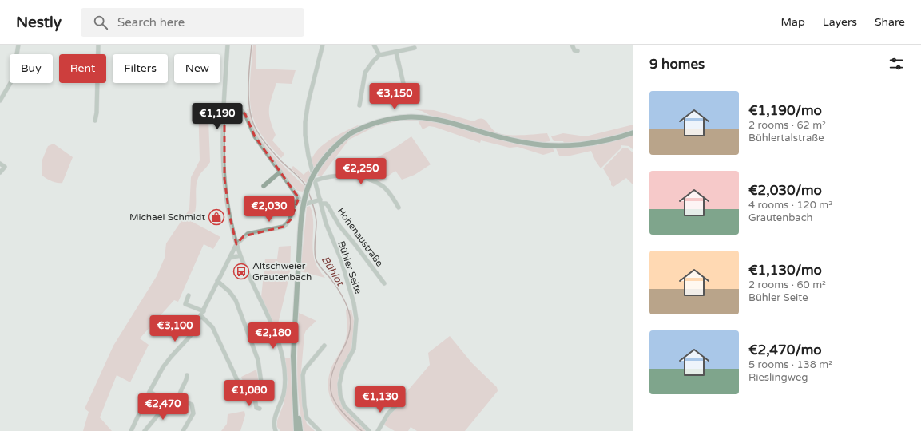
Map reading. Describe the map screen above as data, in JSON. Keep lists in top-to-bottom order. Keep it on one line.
{"streets":{"street":["Hohenaustraße","Bühler Seite"]},"crossings":[["Hohenaustraße","Bühler Seite"]],"water":["Bühlot"],"places":{"shop":["Michael Schmidt"],"bus stop":["Altschweier Grautenbach"]},"page":{"header":"Nestly","search":"Search here","nav":["Map","Layers","Share"],"heading":"9 homes","chip":["Buy","Rent","Filters","New"],"price":["€3,150","€1,190","€2,250","€2,030","€3,100","€2,180","€1,080","€1,130","€2,470"],"list":[{"name":"€1,190/mo","note":"2 rooms · 62 m² · Bühlertalstraße"},{"name":"€2,030/mo","note":"4 rooms · 120 m² · Grautenbach"},{"name":"€1,130/mo","note":"2 rooms · 60 m² · Bühler Seite"},{"name":"€2,470/mo","note":"5 rooms · 138 m² · Rieslingweg"}]}}
